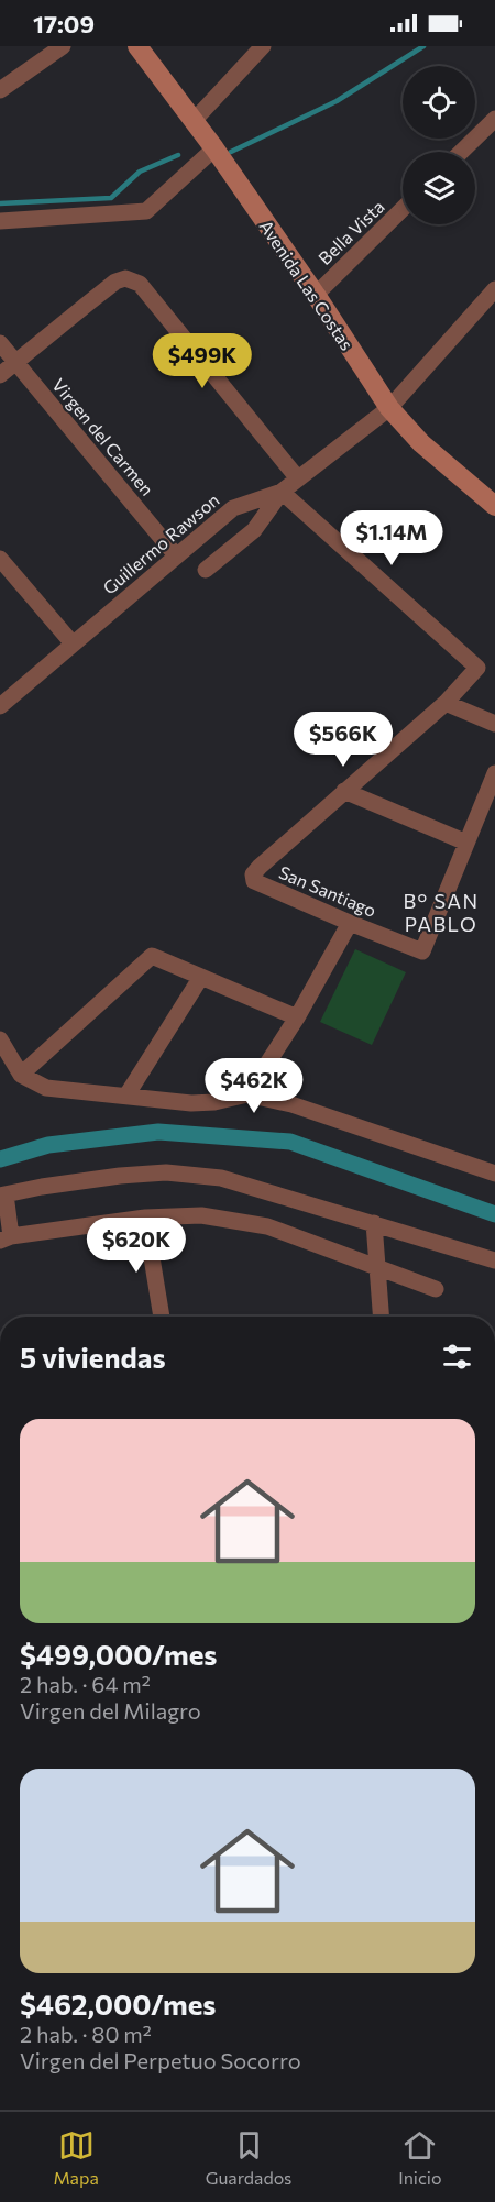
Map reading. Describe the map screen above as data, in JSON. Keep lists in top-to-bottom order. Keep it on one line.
{"streets":{"main road":["Avenida Las Costas"],"street":["Bella Vista","Virgen del Carmen","Guillermo Rawson","San Santiago"]},"crossings":[["Bella Vista","Avenida Las Costas"],["Avenida Las Costas","Guillermo Rawson"],["Virgen del Carmen","Guillermo Rawson"]],"districts":["B° SAN PABLO"],"page":{"status":"17:09","price":["$499K","$1.14M","$566K","$462K","$620K"],"heading":"5 viviendas","list":[{"name":"$499,000/mes","note":"2 hab. · 64 m² · Virgen del Milagro"},{"name":"$462,000/mes","note":"2 hab. · 80 m² · Virgen del Perpetuo Socorro"}],"tabs":["Mapa","Guardados","Inicio"]}}
